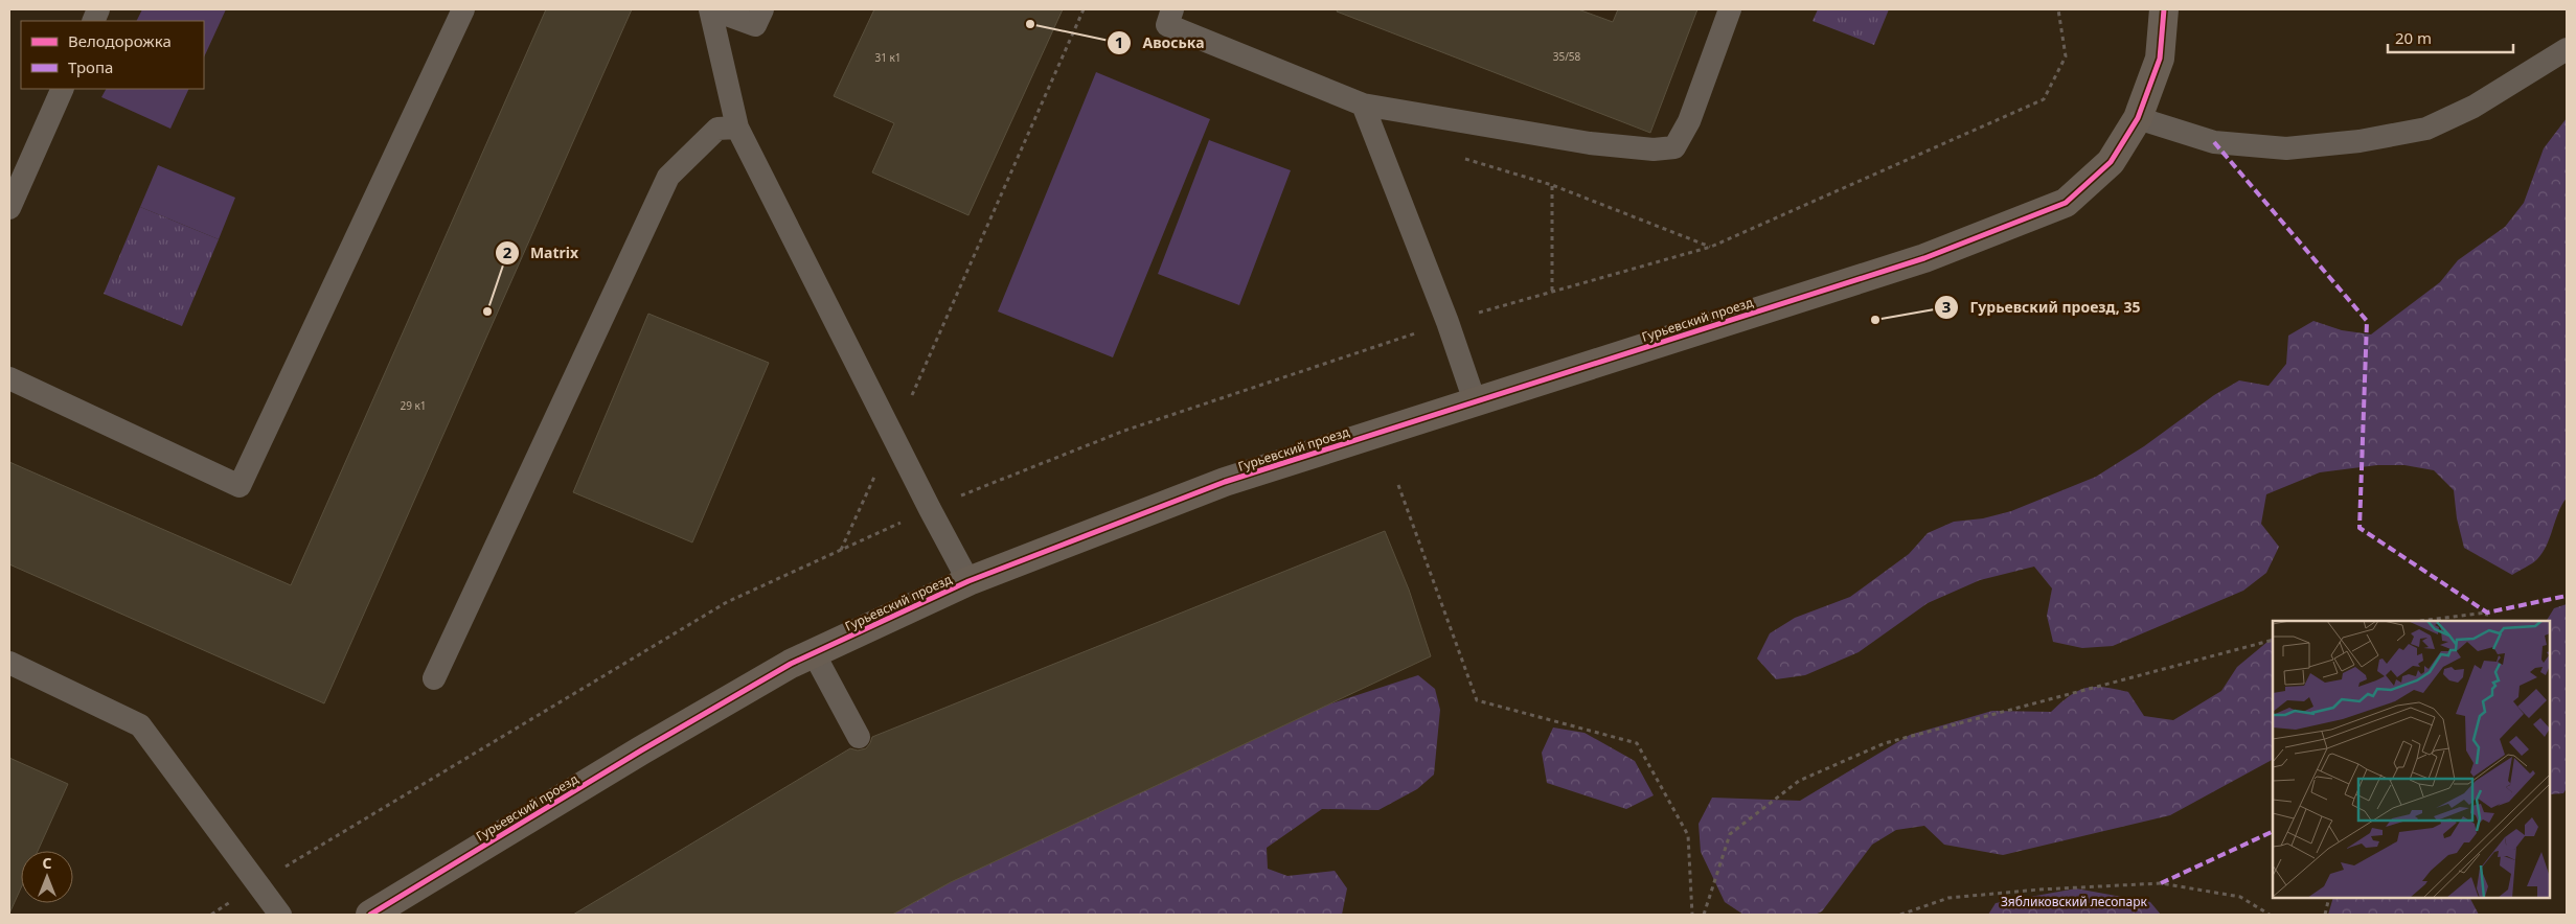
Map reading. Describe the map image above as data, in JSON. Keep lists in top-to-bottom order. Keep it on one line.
{"streets":{"street":["Гурьевский проезд"]},"parks":["Зябликовский лесопарк"],"places":["Авоська","Matrix","Гурьевский проезд, 35"],"house_numbers":["35/58","31 к1","29 к1"],"legend":["Велодорожка","Тропа"],"scale_bar":"20 m","north":"top"}
